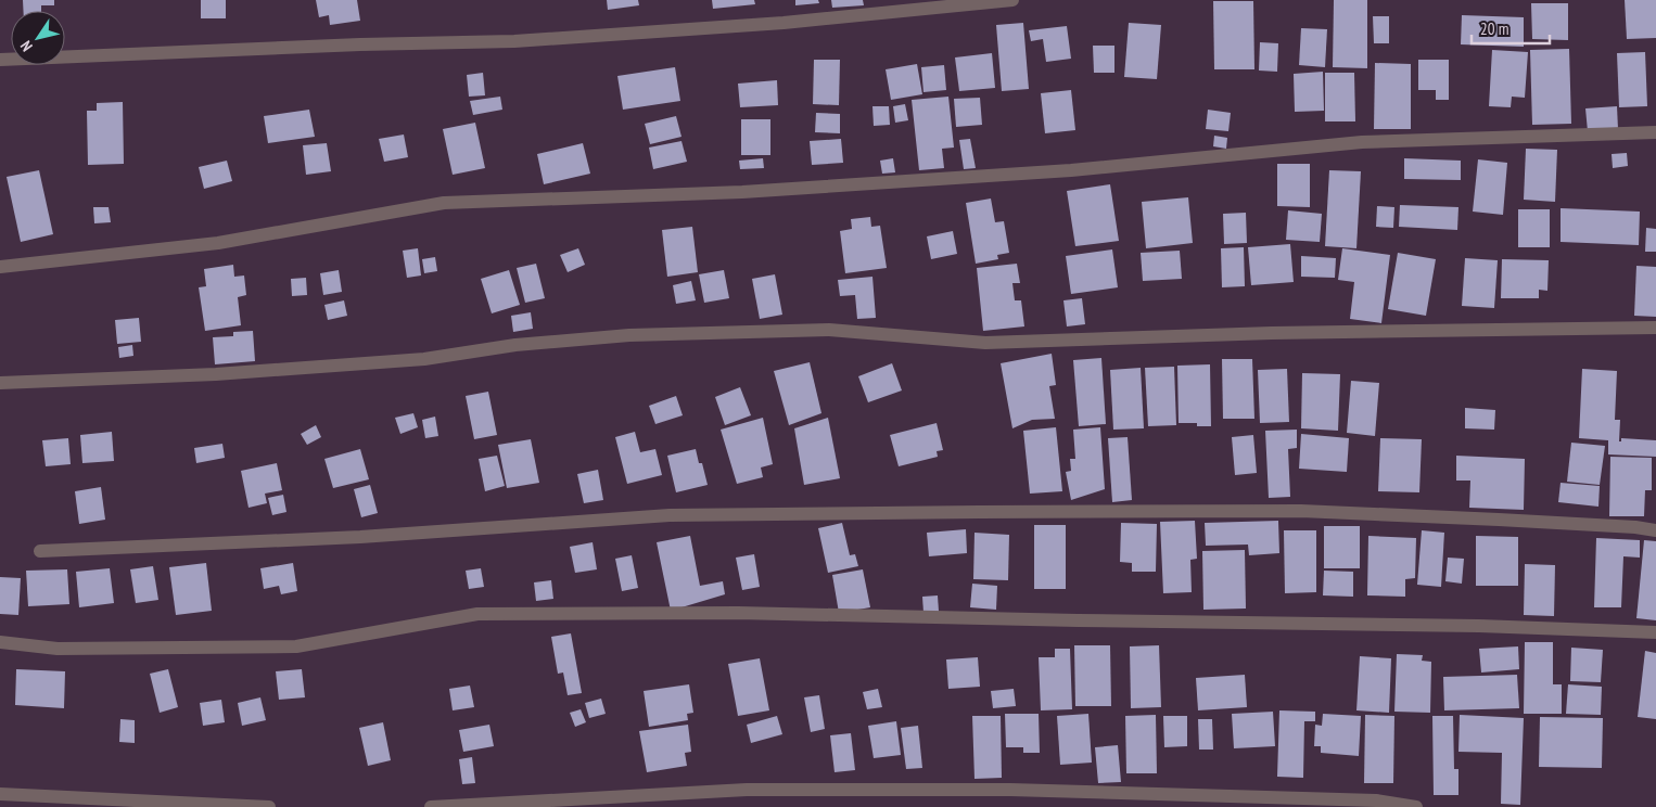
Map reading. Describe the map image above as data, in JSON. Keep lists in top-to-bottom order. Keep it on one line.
{"scale_bar":"20 m","north":"bottom left"}
